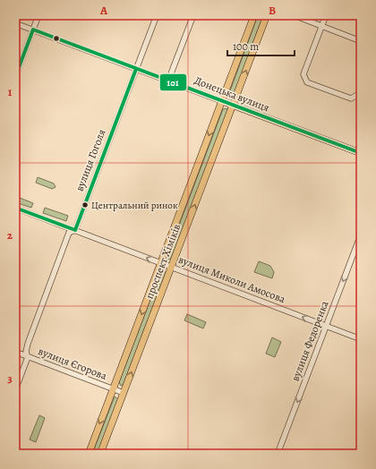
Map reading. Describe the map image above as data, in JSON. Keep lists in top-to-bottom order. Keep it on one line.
{"streets":{"main road":["Донецька вулиця","проспект Хіміків"],"street":["вулиця Гоголя","вулиця Миколи Амосова","вулиця Федоренка","вулиця Єгорова"]},"crossings":[["Донецька вулиця","вулиця Гоголя"],["Донецька вулиця","проспект Хіміків"],["вулиця Гоголя","вулиця Миколи Амосова"],["вулиця Гоголя","вулиця Єгорова"],["проспект Хіміків","вулиця Миколи Амосова"],["проспект Хіміків","вулиця Єгорова"],["вулиця Миколи Амосова","вулиця Федоренка"]],"one_way":["вулиця Миколи Амосова","вулиця Федоренка"],"places":["Центральний ринок"],"lines":["transit line 101"],"scale_bar":"100 m","grid":{"columns":["A","B"],"rows":["1","2","3"]}}
